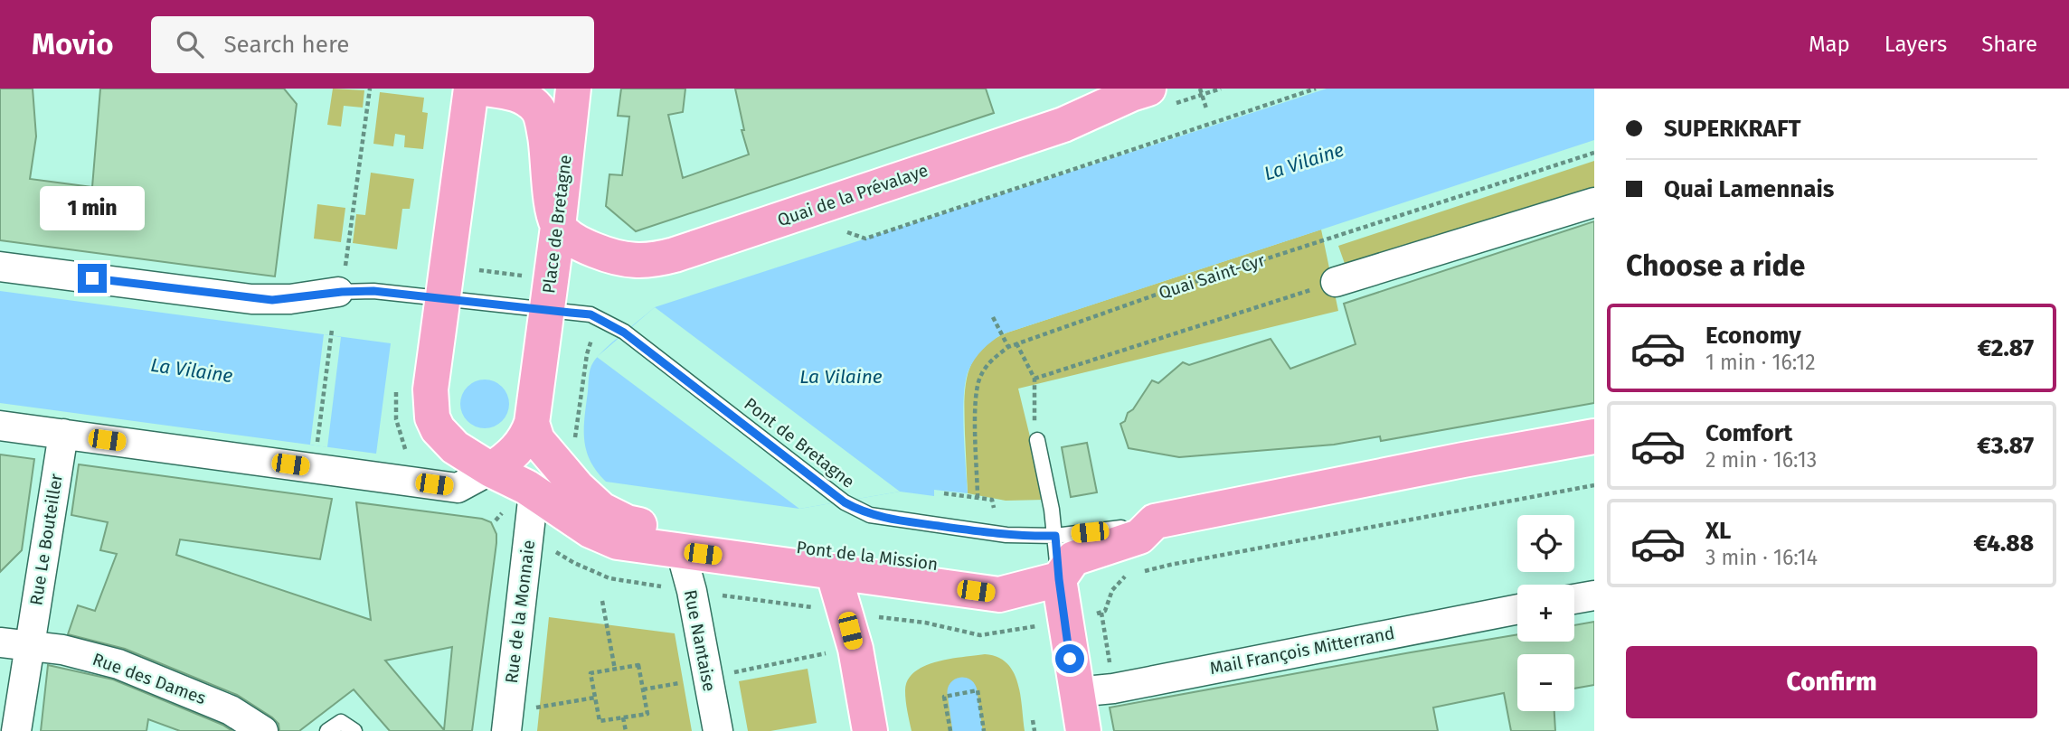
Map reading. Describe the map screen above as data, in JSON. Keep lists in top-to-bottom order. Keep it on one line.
{"streets":{"main road":["Quai de la Prévalaye","Place de Bretagne","Pont de la Mission"],"street":["Rue Le Bouteiller","Rue de la Monnaie","Rue Nantaise","Mail François Mitterrand","Rue des Dames"],"lane":["Pont de Bretagne"],"path":["Quai Saint-Cyr"]},"crossings":[["Quai de la Prévalaye","Place de Bretagne"],["Place de Bretagne","Pont de Bretagne"],["Rue Le Bouteiller","Rue des Dames"],["Pont de la Mission","Rue de la Monnaie"],["Pont de la Mission","Rue Nantaise"]],"water":["La Vilaine"],"page":{"header":"Movio","search":"Search here","nav":["Map","Layers","Share"],"banner":["SUPERKRAFT","Quai Lamennais"],"bubble":"1 min","heading":"Choose a ride","list":[{"name":"Economy","note":"1 min · 16:12","value":"€2.87"},{"name":"Comfort","note":"2 min · 16:13","value":"€3.87"},{"name":"XL","note":"3 min · 16:14","value":"€4.88"}],"map_buttons":["+","−"],"buttons":"Confirm"}}
